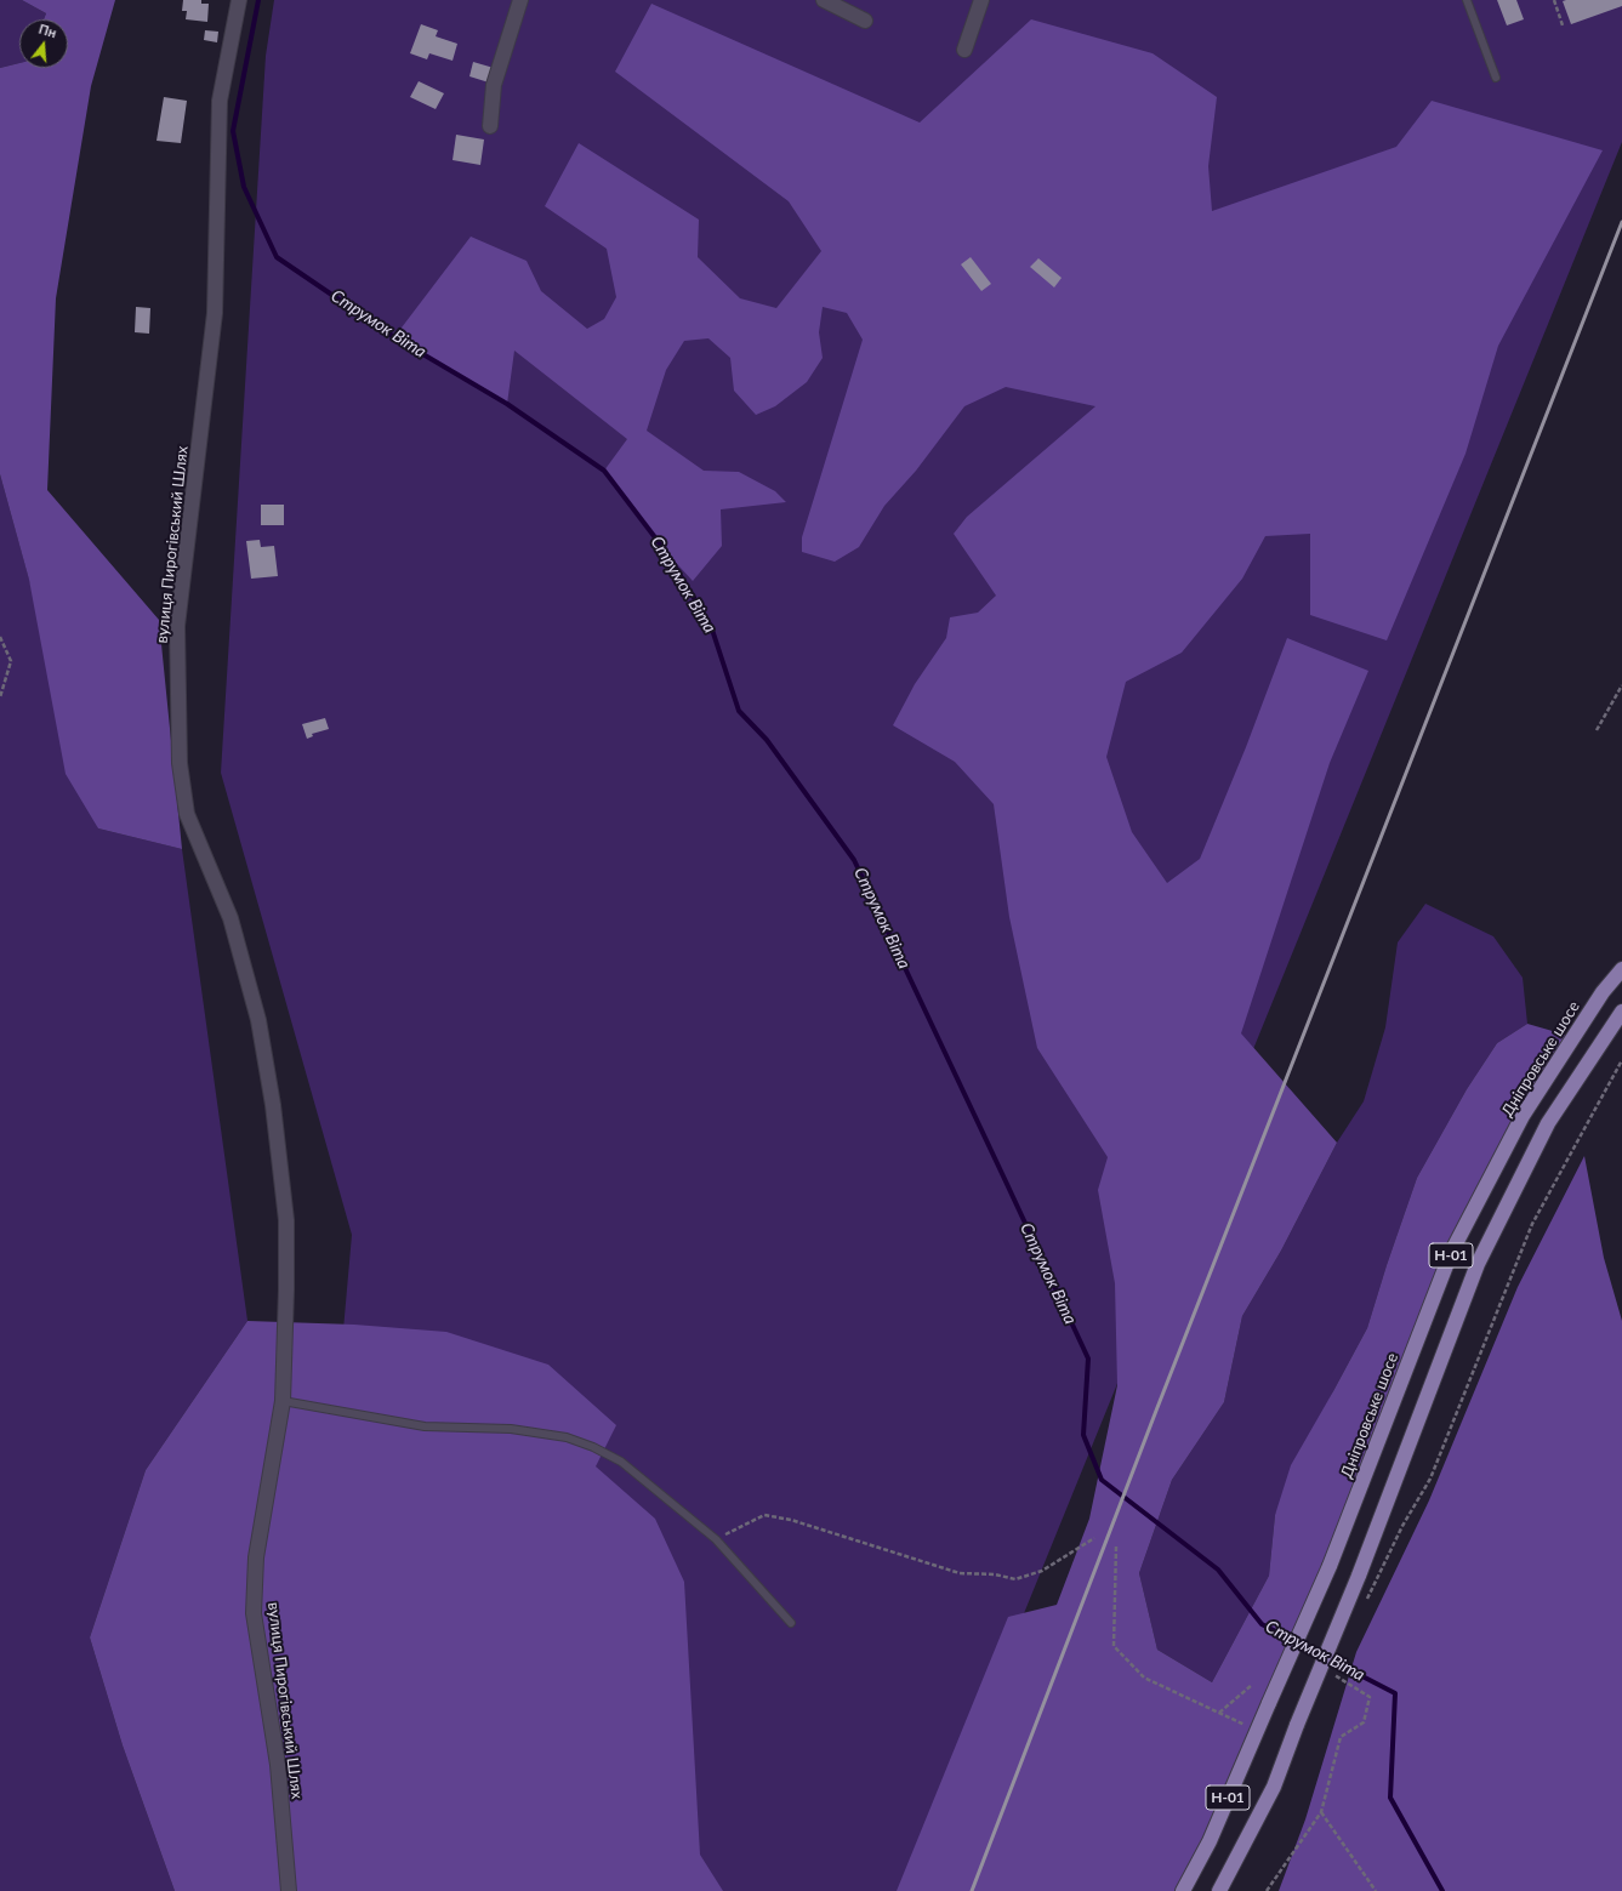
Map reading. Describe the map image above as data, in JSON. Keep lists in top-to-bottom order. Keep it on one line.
{"streets":{"main road":["Дніпровське шосе","Н-01"],"street":["вулиця Пирогівський Шлях"]},"water":["Струмок Віта"],"north":"top"}
